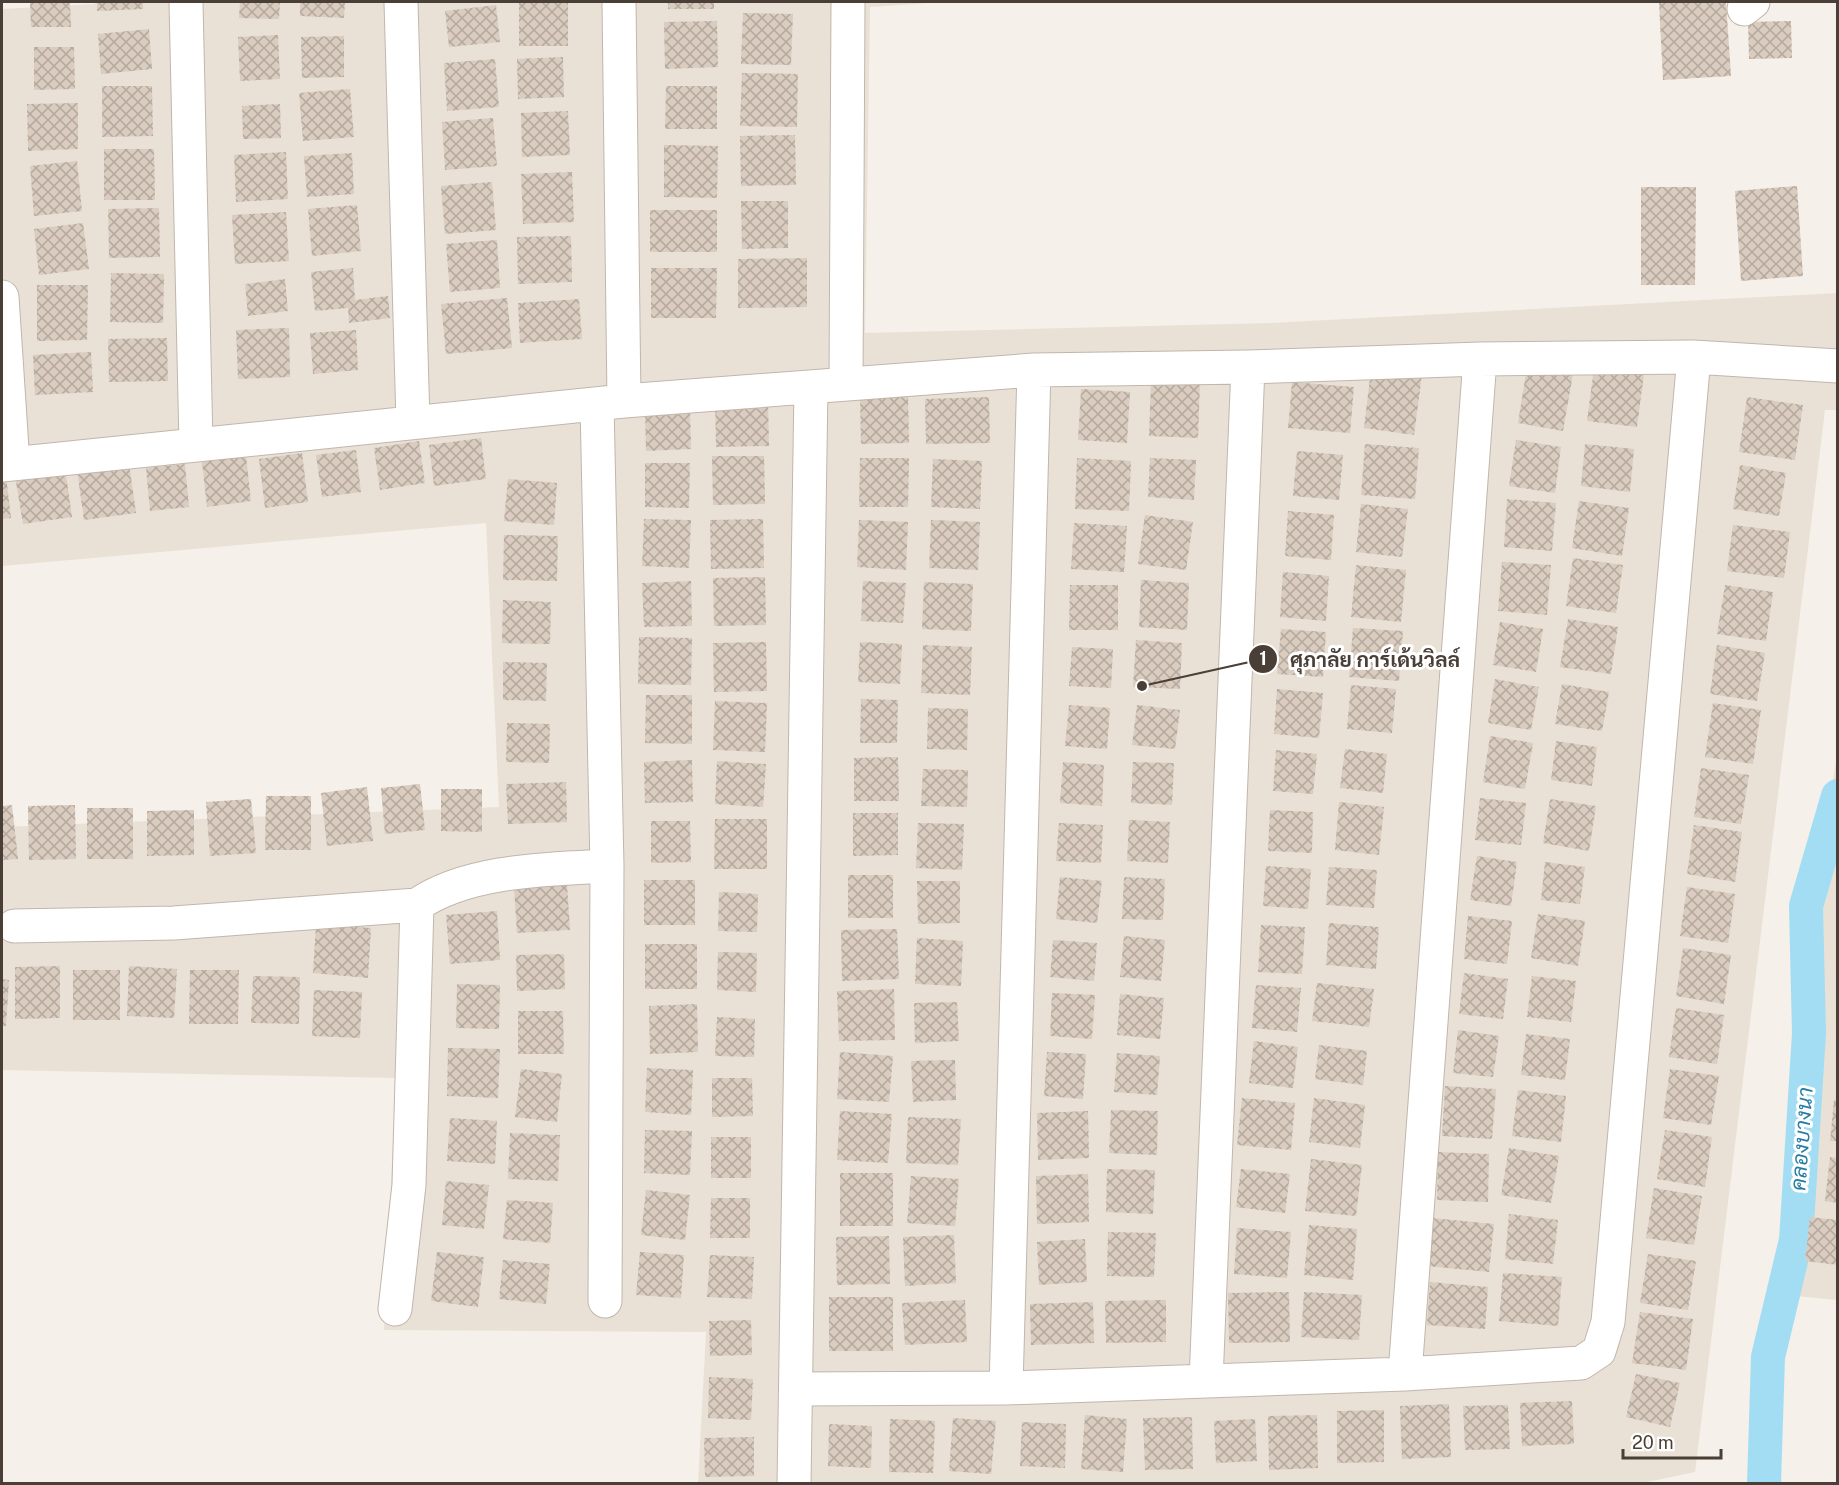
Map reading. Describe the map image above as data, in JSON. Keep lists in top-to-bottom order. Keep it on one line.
{"water":["คลองบางนา"],"places":["ศุภาลัย การ์เด้นวิลล์"],"scale_bar":"20 m"}
